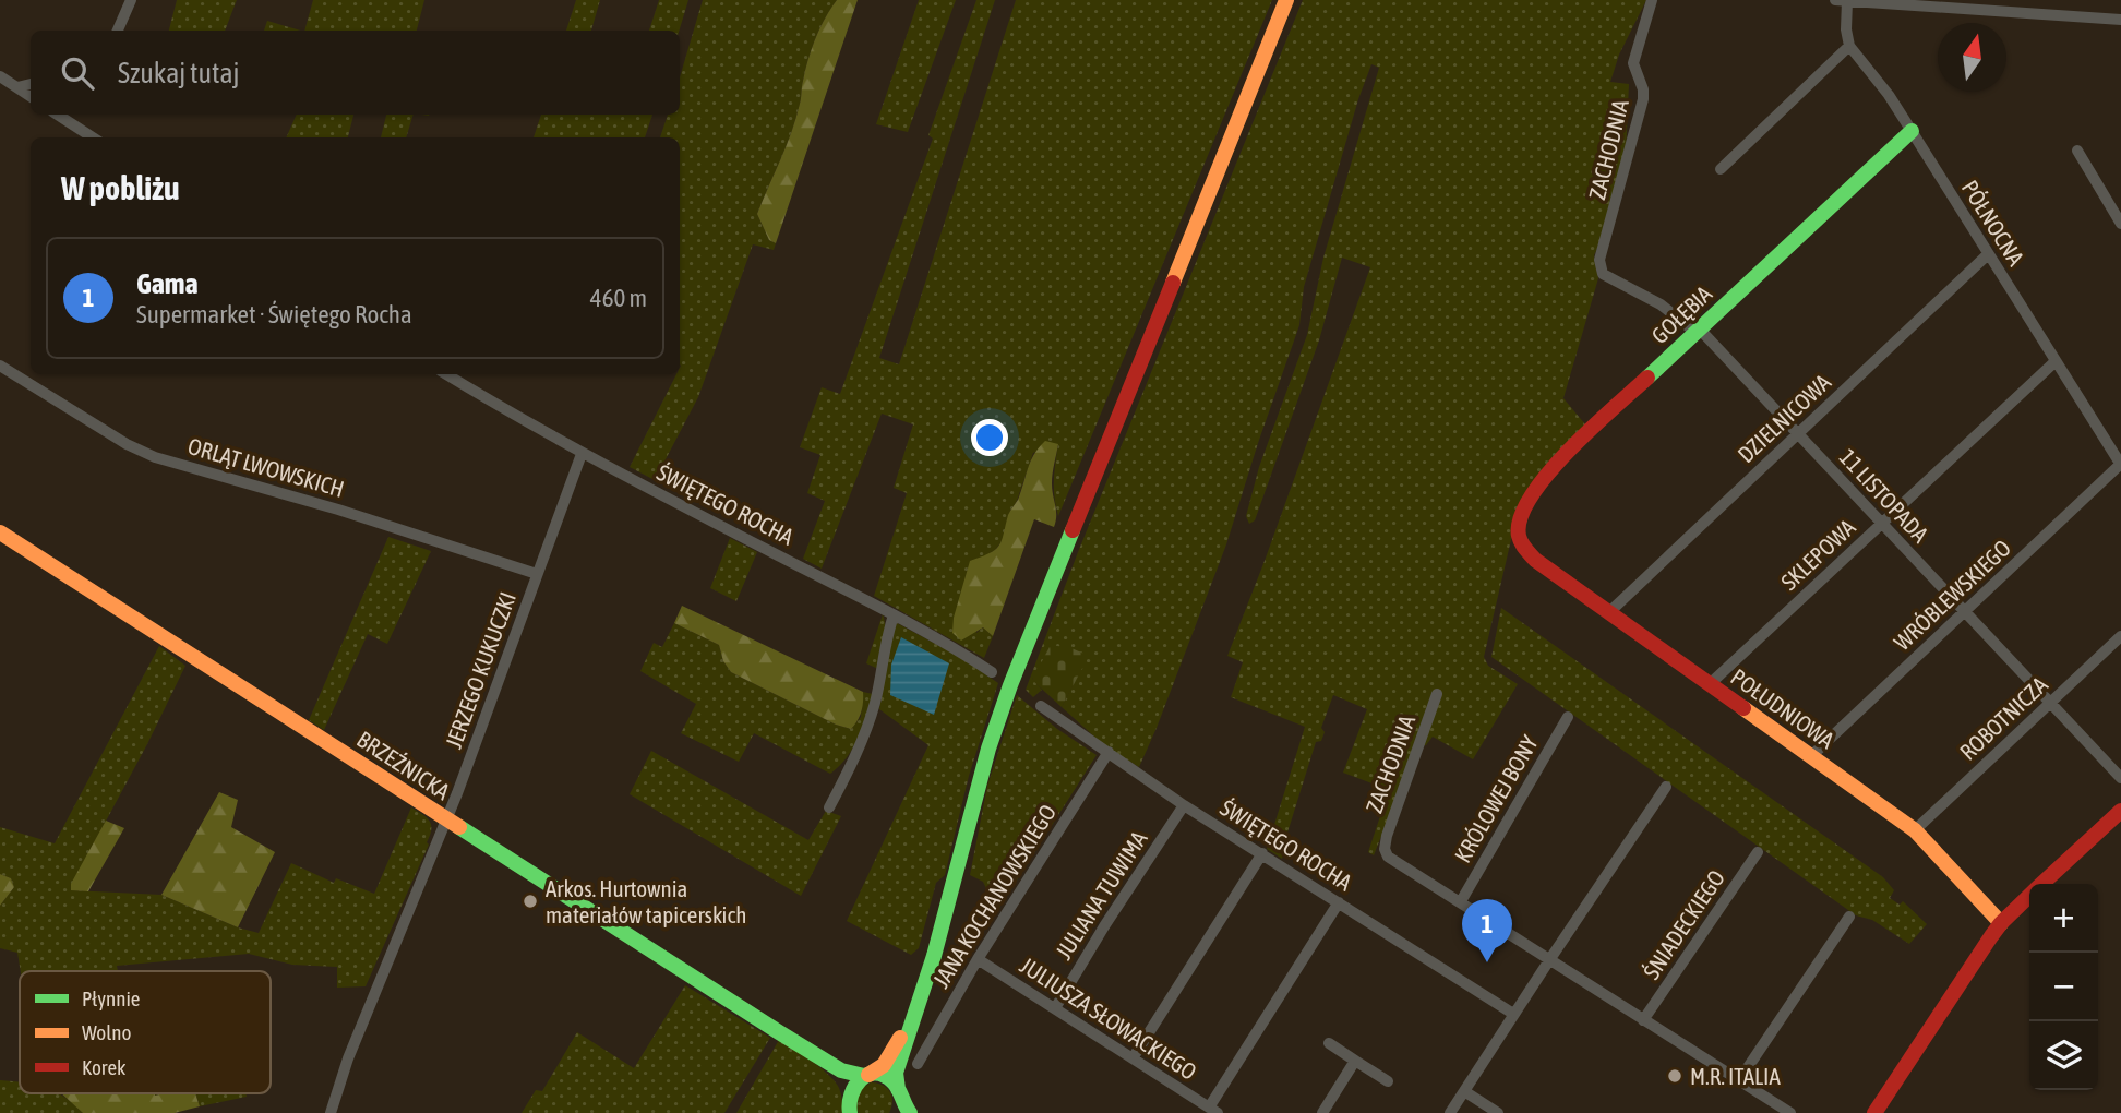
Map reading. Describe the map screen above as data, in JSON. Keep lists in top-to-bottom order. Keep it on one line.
{"streets":{"main road":["GOŁĘBIA","POŁUDNIOWA","BRZEŹNICKA"],"street":["ZACHODNIA","PÓŁNOCNA","DZIELNICOWA","ORLĄT LWOWSKICH","11 LISTOPADA","ŚWIĘTEGO ROCHA","SKLEPOWA","WRÓBLEWSKIEGO","JERZEGO KUKUCZKI","ROBOTNICZA","KRÓLOWEJ BONY","JULIANA TUWIMA","JANA KOCHANOWSKIEGO","ŚNIADECKIEGO","JULIUSZA SŁOWACKIEGO"]},"crossings":[["ZACHODNIA","11 LISTOPADA"],["ZACHODNIA","KRÓLOWEJ BONY"],["PÓŁNOCNA","GOŁĘBIA"],["PÓŁNOCNA","DZIELNICOWA"],["PÓŁNOCNA","SKLEPOWA"],["PÓŁNOCNA","WRÓBLEWSKIEGO"],["GOŁĘBIA","11 LISTOPADA"],["GOŁĘBIA","POŁUDNIOWA"],["DZIELNICOWA","11 LISTOPADA"],["DZIELNICOWA","POŁUDNIOWA"],["ORLĄT LWOWSKICH","JERZEGO KUKUCZKI"],["11 LISTOPADA","SKLEPOWA"],["11 LISTOPADA","WRÓBLEWSKIEGO"],["11 LISTOPADA","ROBOTNICZA"],["ŚWIĘTEGO ROCHA","JERZEGO KUKUCZKI"],["ŚWIĘTEGO ROCHA","JULIANA TUWIMA"],["ŚWIĘTEGO ROCHA","JANA KOCHANOWSKIEGO"],["SKLEPOWA","POŁUDNIOWA"],["WRÓBLEWSKIEGO","POŁUDNIOWA"],["JERZEGO KUKUCZKI","BRZEŹNICKA"],["POŁUDNIOWA","ROBOTNICZA"],["JULIANA TUWIMA","JULIUSZA SŁOWACKIEGO"],["JANA KOCHANOWSKIEGO","JULIUSZA SŁOWACKIEGO"]],"places":["Arkos. Hurtownia materiałów tapicerskich","M.R. ITALIA"],"legend":["Płynnie","Wolno","Korek"],"north":"top","page":{"search":"Szukaj tutaj","heading":"W pobliżu","list":[{"mark":"1","name":"Gama","note":"Supermarket · Świętego Rocha","value":"460 m"}],"map_buttons":["+","−"],"pins":"1"}}
